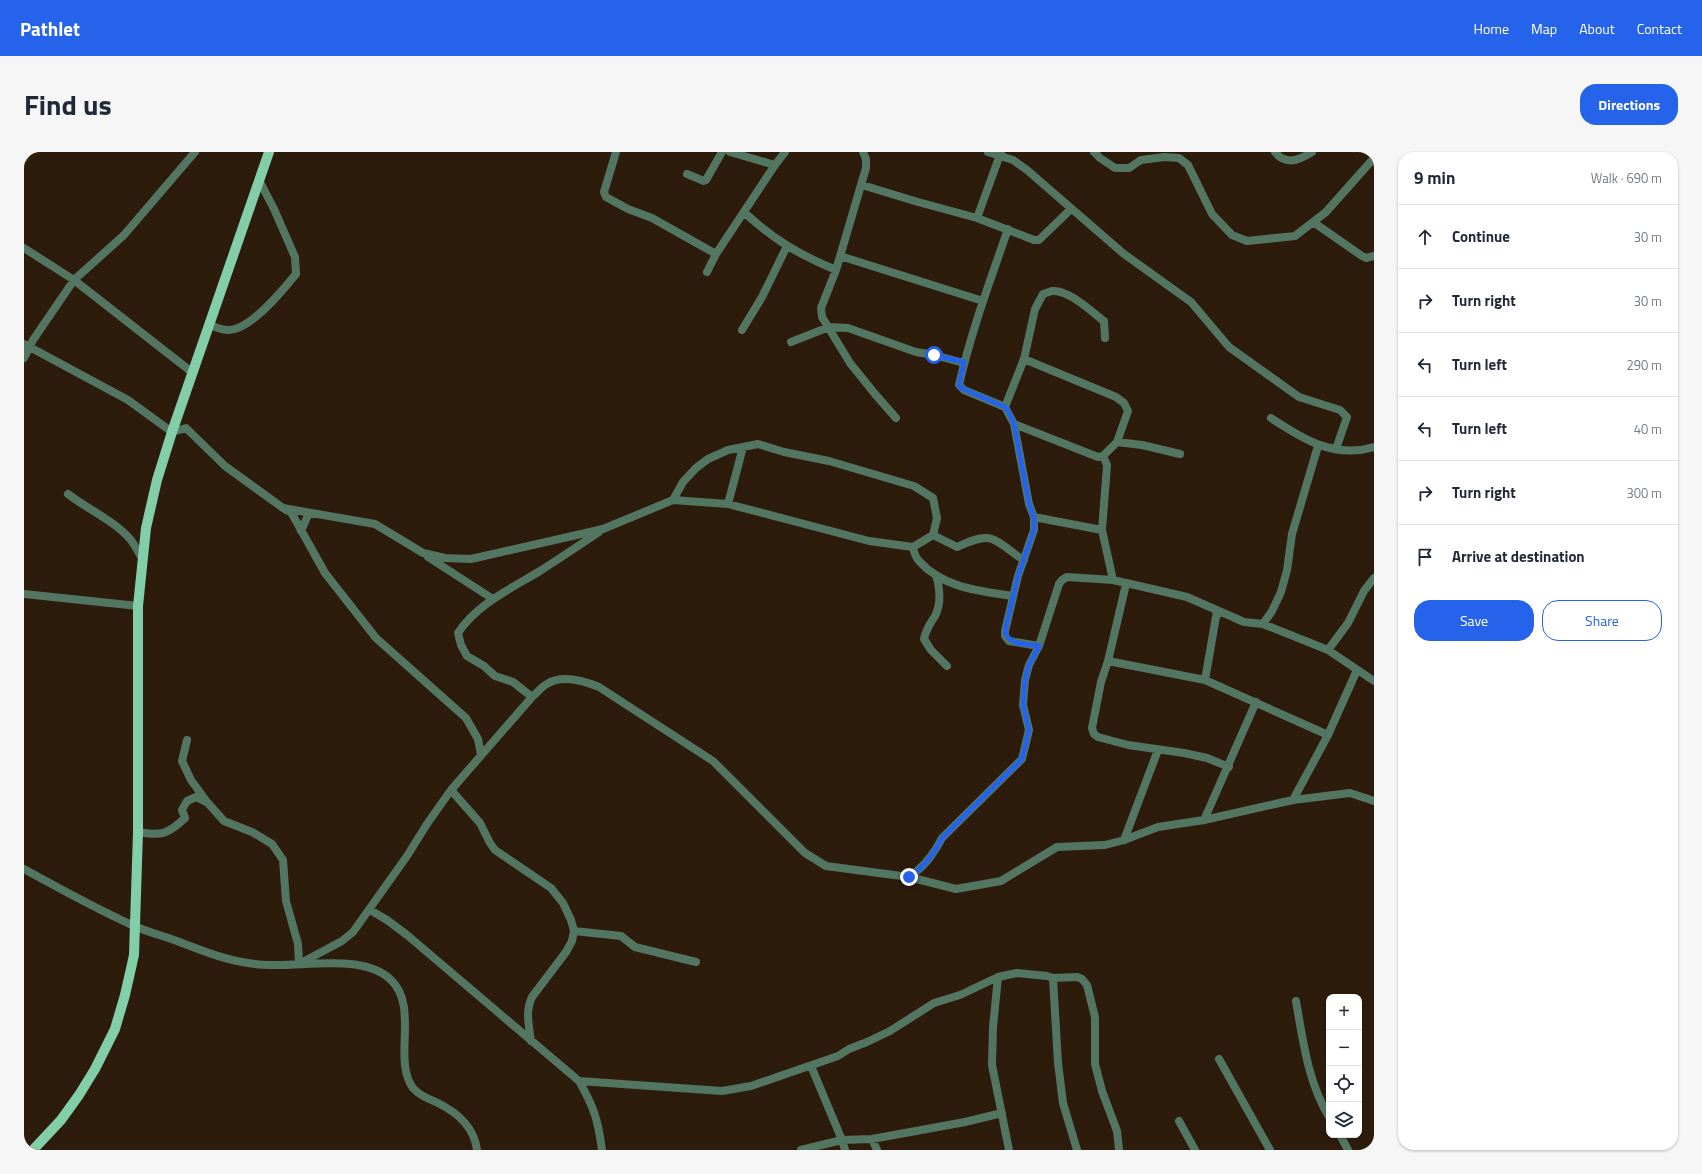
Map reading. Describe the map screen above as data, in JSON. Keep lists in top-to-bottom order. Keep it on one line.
{"page":{"header":"Pathlet","nav":["Home","Map","About","Contact"],"title":"Find us","buttons":["Directions",["Save","Share"]],"heading":["9 min","Walk · 690 m"],"list":[["Continue","30 m"],["Turn right","30 m"],["Turn left","290 m"],["Turn left","40 m"],["Turn right","300 m"],"Arrive at destination"],"map_buttons":["+","−"]}}
